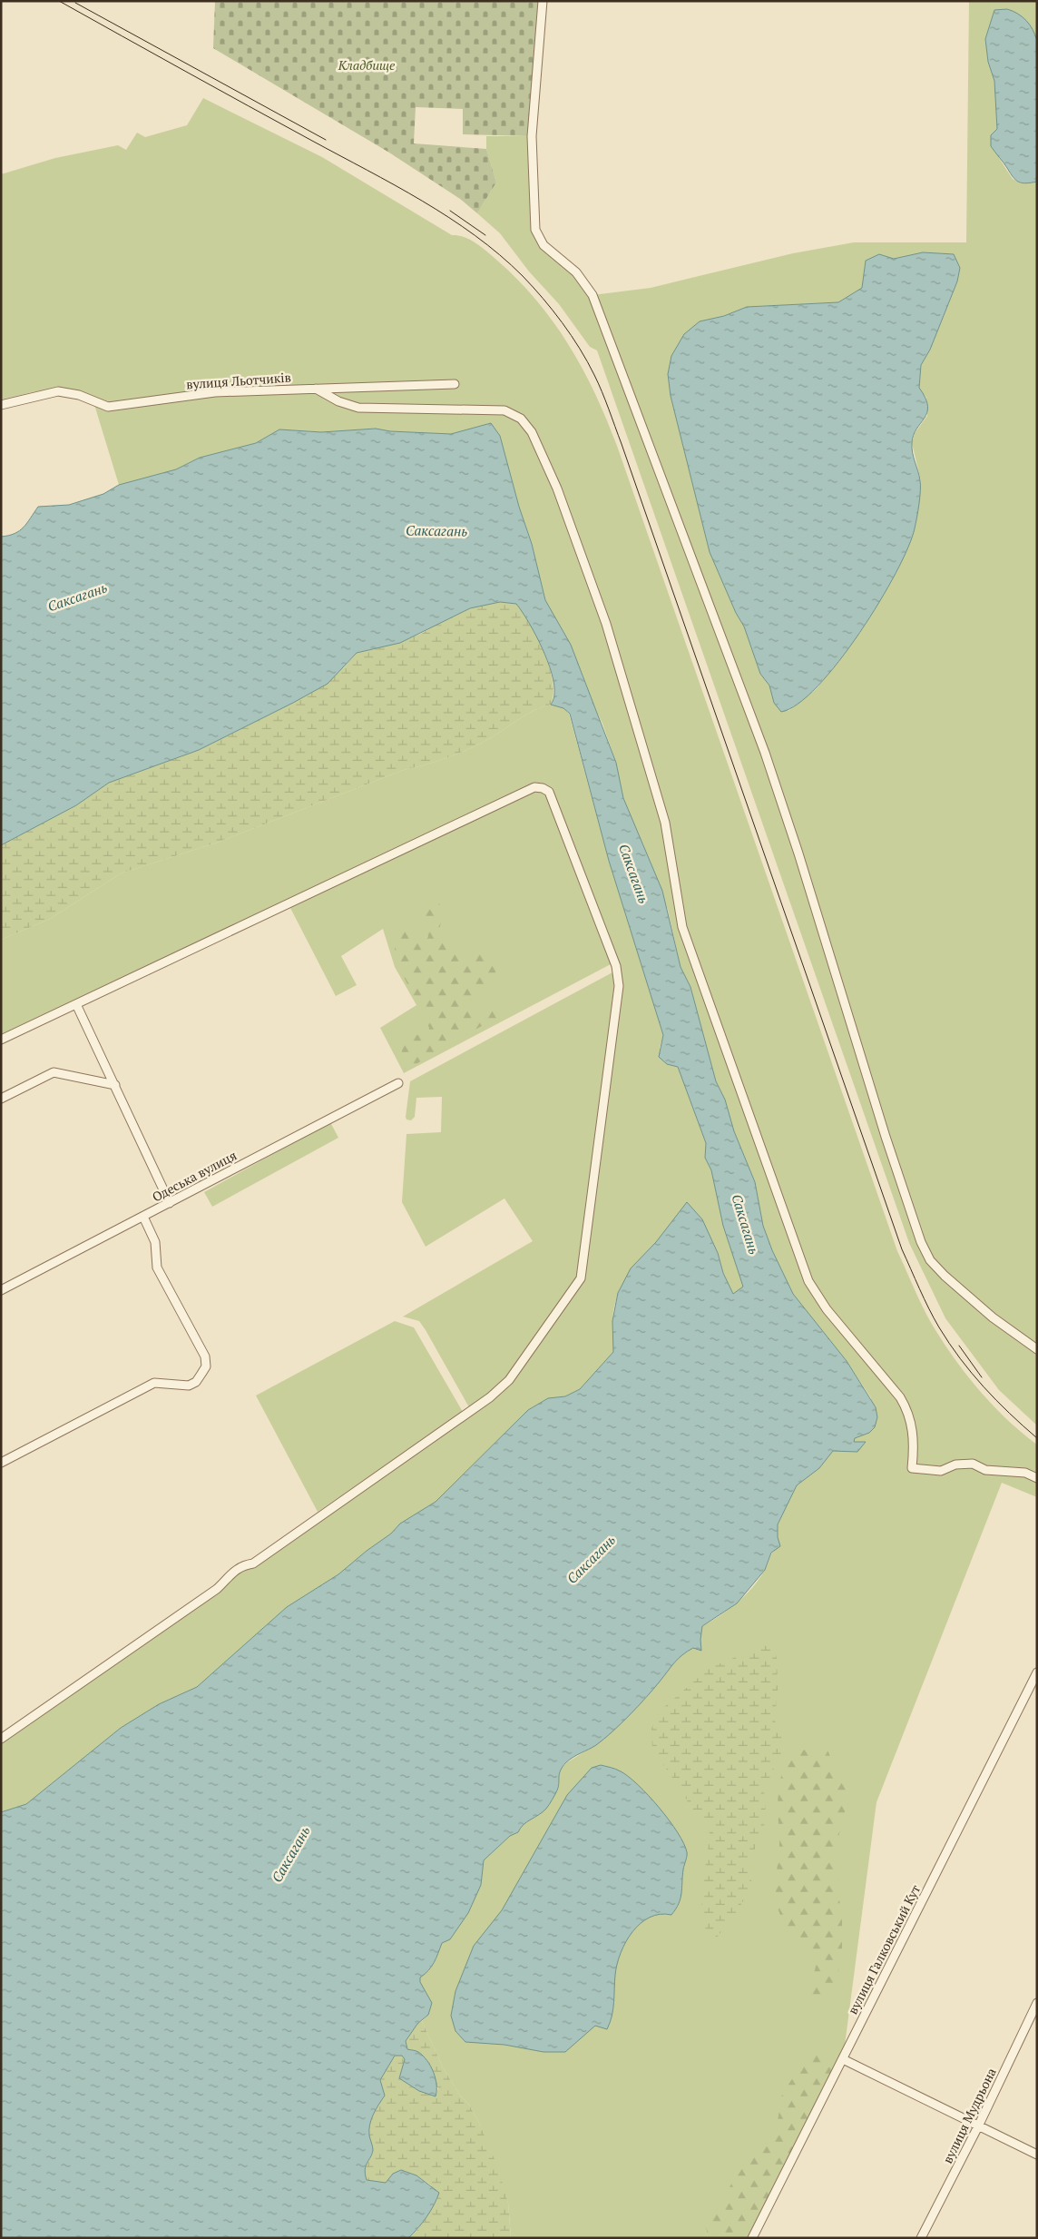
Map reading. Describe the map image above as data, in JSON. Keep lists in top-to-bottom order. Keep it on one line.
{"streets":{"street":["вулиця Льотчиків","Одеська вулиця","вулиця Галковський Кут","вулиця Мудрьона"]},"water":["Саксагань"],"parks":["Кладбище"]}
